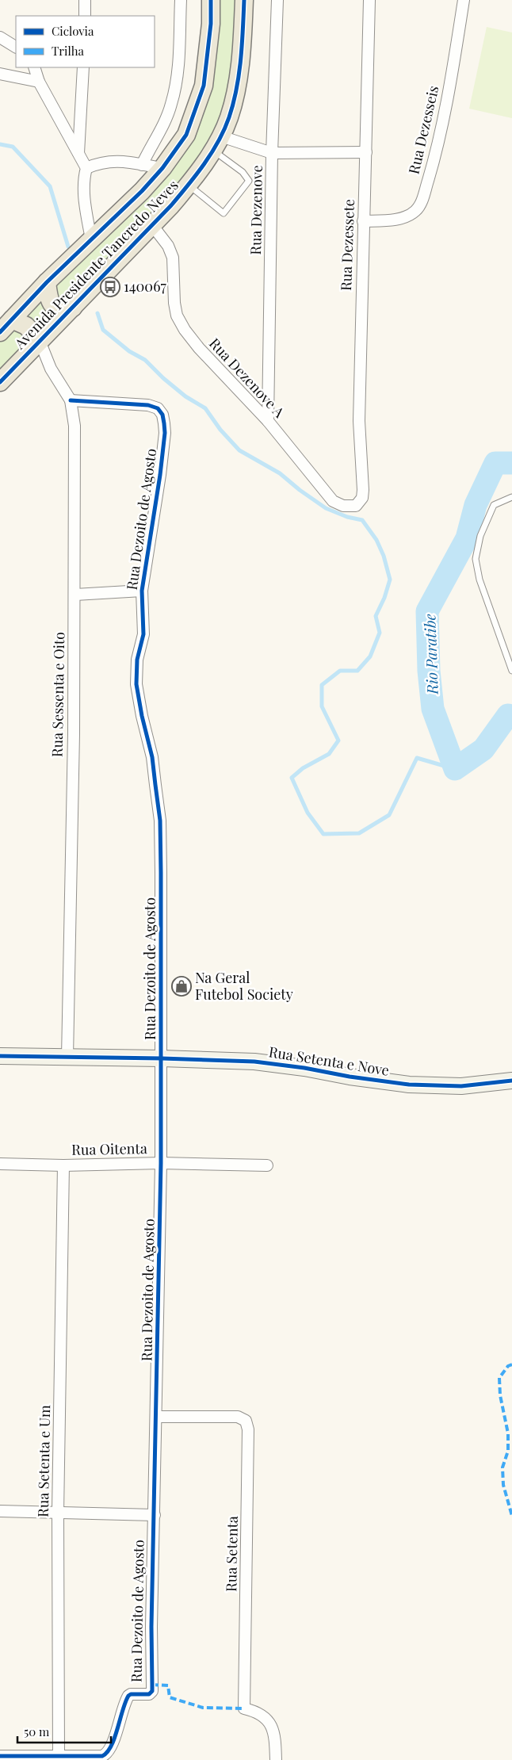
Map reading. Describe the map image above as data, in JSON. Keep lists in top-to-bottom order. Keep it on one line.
{"streets":{"main road":["Avenida Presidente Tancredo Neves"],"street":["Rua Dezesseis","Rua Dezenove","Rua Dezessete","Rua Dezenove A","Rua Dezoito de Agosto","Rua Sessenta e Oito","Rua Setenta e Nove","Rua Oitenta","Rua Setenta e Um","Rua Setenta"]},"crossings":[["Rua Dezesseis","Rua Dezessete"],["Rua Dezenove","Rua Dezenove A"],["Rua Dezessete","Rua Dezenove A"],["Avenida Presidente Tancredo Neves","Rua Dezenove A"],["Avenida Presidente Tancredo Neves","Rua Sessenta e Oito"],["Rua Dezoito de Agosto","Rua Sessenta e Oito"],["Rua Dezoito de Agosto","Rua Setenta e Nove"],["Rua Dezoito de Agosto","Rua Oitenta"],["Rua Dezoito de Agosto","Rua Setenta e Um"],["Rua Dezoito de Agosto","Rua Setenta"],["Rua Sessenta e Oito","Rua Setenta e Nove"],["Rua Oitenta","Rua Setenta e Um"]],"water":["Rio Paratibe"],"places":{"bus stop":["140067"],"shop":["Na Geral Futebol Society"]},"legend":["Ciclovia","Trilha"],"scale_bar":"50 m"}
